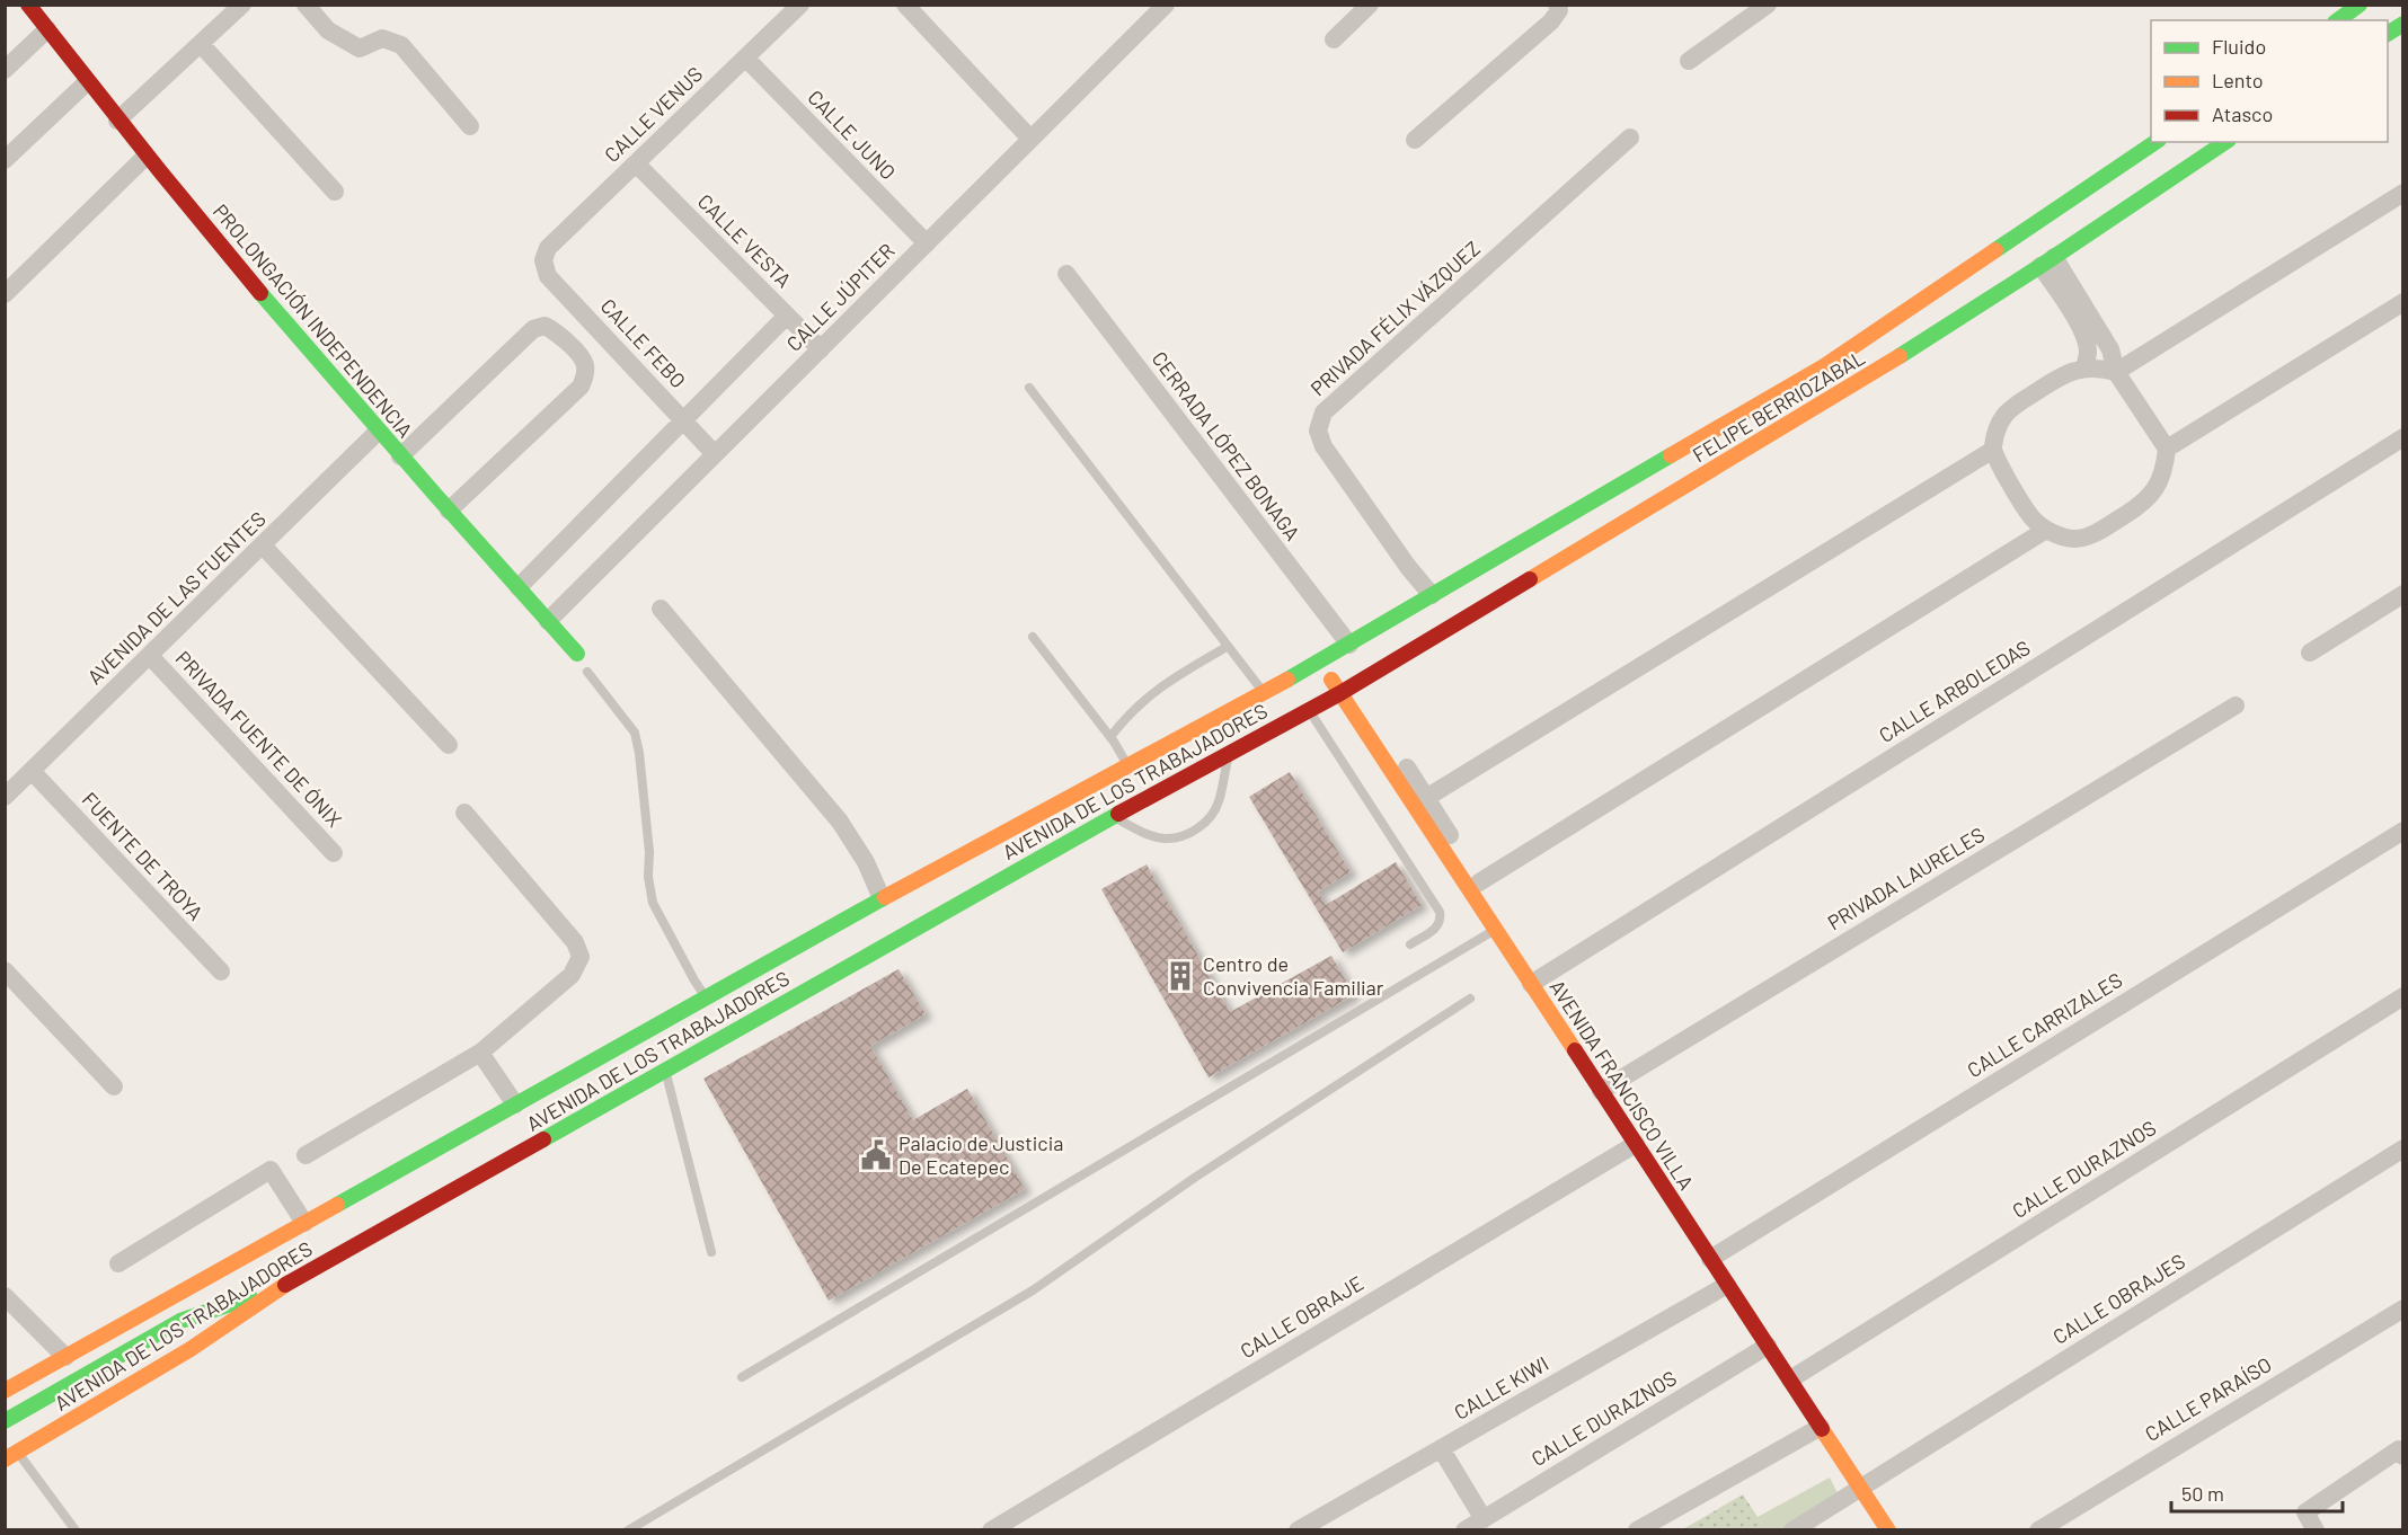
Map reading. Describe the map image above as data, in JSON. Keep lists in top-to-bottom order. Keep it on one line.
{"streets":{"main road":["PROLONGACIÓN INDEPENDENCIA","FELIPE BERRIOZABAL","AVENIDA DE LOS TRABAJADORES","AVENIDA FRANCISCO VILLA"],"street":["CALLE VENUS","CALLE JUNO","CALLE VESTA","CALLE JÚPITER","PRIVADA FÉLIX VÁZQUEZ","CALLE FEBO","CERRADA LÓPEZ BONAGA","AVENIDA DE LAS FUENTES","CALLE ARBOLEDAS","PRIVADA FUENTE DE ÓNIX","FUENTE DE TROYA","PRIVADA LAURELES","CALLE CARRIZALES","CALLE DURAZNOS","CALLE OBRAJES","CALLE OBRAJE","CALLE KIWI","CALLE PARAÍSO"]},"crossings":[["CALLE VENUS","CALLE JUNO"],["CALLE VENUS","CALLE VESTA"],["CALLE VENUS","CALLE FEBO"],["CALLE JUNO","CALLE JÚPITER"],["CALLE VESTA","CALLE JÚPITER"],["CALLE JÚPITER","PROLONGACIÓN INDEPENDENCIA"],["CALLE JÚPITER","CALLE FEBO"],["PRIVADA FÉLIX VÁZQUEZ","FELIPE BERRIOZABAL"],["PROLONGACIÓN INDEPENDENCIA","AVENIDA DE LAS FUENTES"],["FELIPE BERRIOZABAL","CERRADA LÓPEZ BONAGA"],["FELIPE BERRIOZABAL","AVENIDA DE LOS TRABAJADORES"],["FELIPE BERRIOZABAL","AVENIDA FRANCISCO VILLA"],["AVENIDA DE LAS FUENTES","PRIVADA FUENTE DE ÓNIX"],["AVENIDA DE LAS FUENTES","FUENTE DE TROYA"],["CALLE ARBOLEDAS","AVENIDA FRANCISCO VILLA"],["AVENIDA DE LOS TRABAJADORES","AVENIDA FRANCISCO VILLA"],["PRIVADA LAURELES","AVENIDA FRANCISCO VILLA"],["CALLE CARRIZALES","AVENIDA FRANCISCO VILLA"],["AVENIDA FRANCISCO VILLA","CALLE DURAZNOS"],["AVENIDA FRANCISCO VILLA","CALLE OBRAJES"],["AVENIDA FRANCISCO VILLA","CALLE OBRAJE"],["AVENIDA FRANCISCO VILLA","CALLE KIWI"]],"places":{"building":["Centro de Convivencia Familiar"],"public building":["Palacio de Justicia De Ecatepec"]},"legend":["Fluido","Lento","Atasco"],"scale_bar":"50 m"}
